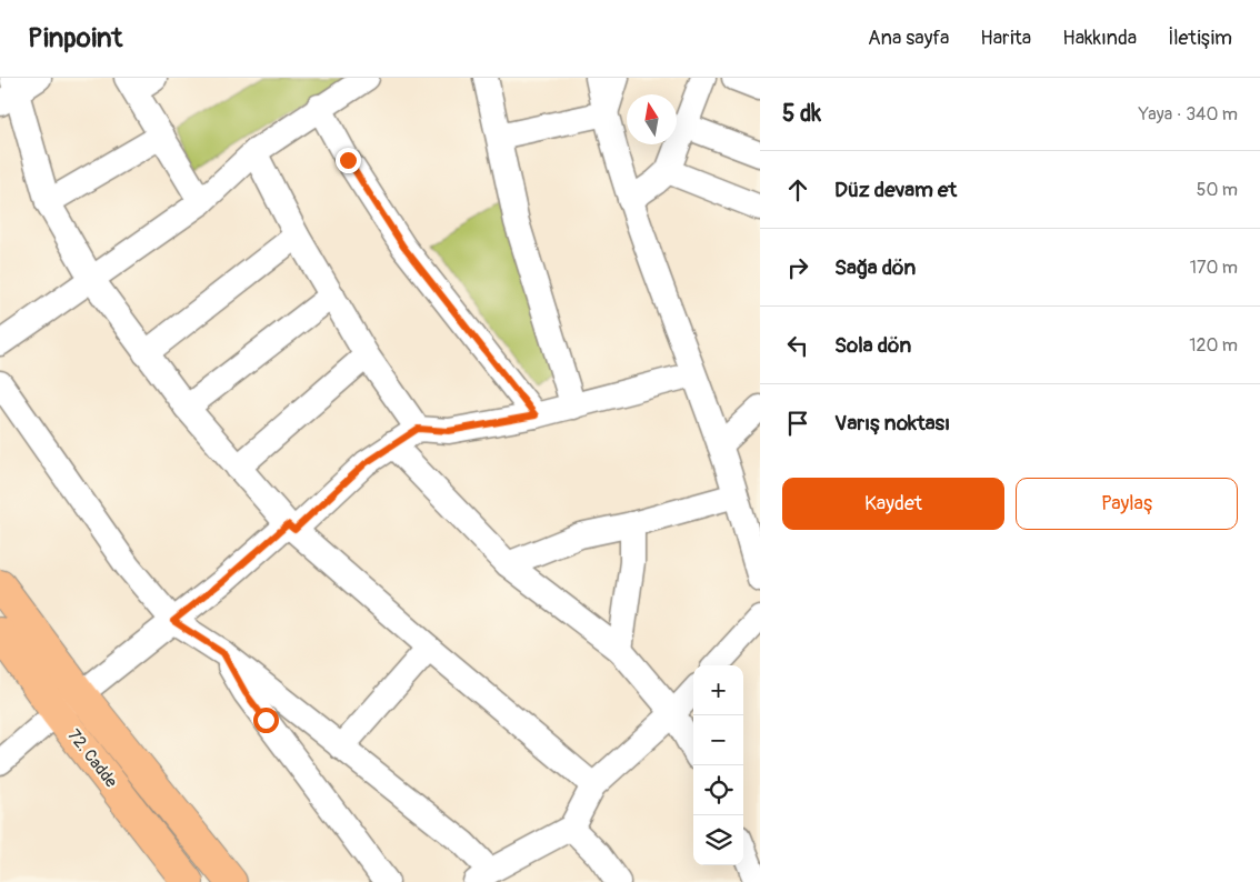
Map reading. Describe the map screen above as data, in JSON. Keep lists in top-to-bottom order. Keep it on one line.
{"streets":{"main road":["72. Cadde"]},"north":"top","page":{"header":"Pinpoint","nav":["Ana sayfa","Harita","Hakkında","İletişim"],"heading":["5 dk","Yaya · 340 m"],"list":[["Düz devam et","50 m"],["Sağa dön","170 m"],["Sola dön","120 m"],"Varış noktası"],"buttons":["Kaydet","Paylaş"],"map_buttons":["+","−"]}}
